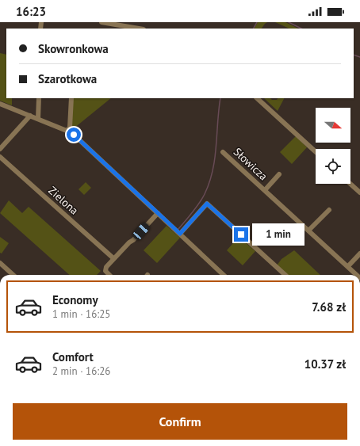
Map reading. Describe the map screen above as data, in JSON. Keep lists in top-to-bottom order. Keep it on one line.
{"streets":{"street":["Słowicza","Zielona"]},"north":"right","page":{"status":"16:23","banner":["Skowronkowa","Szarotkowa"],"bubble":"1 min","list":[{"name":"Economy","note":"1 min · 16:25","value":"7.68 zł"},{"name":"Comfort","note":"2 min · 16:26","value":"10.37 zł"}],"buttons":"Confirm"}}
